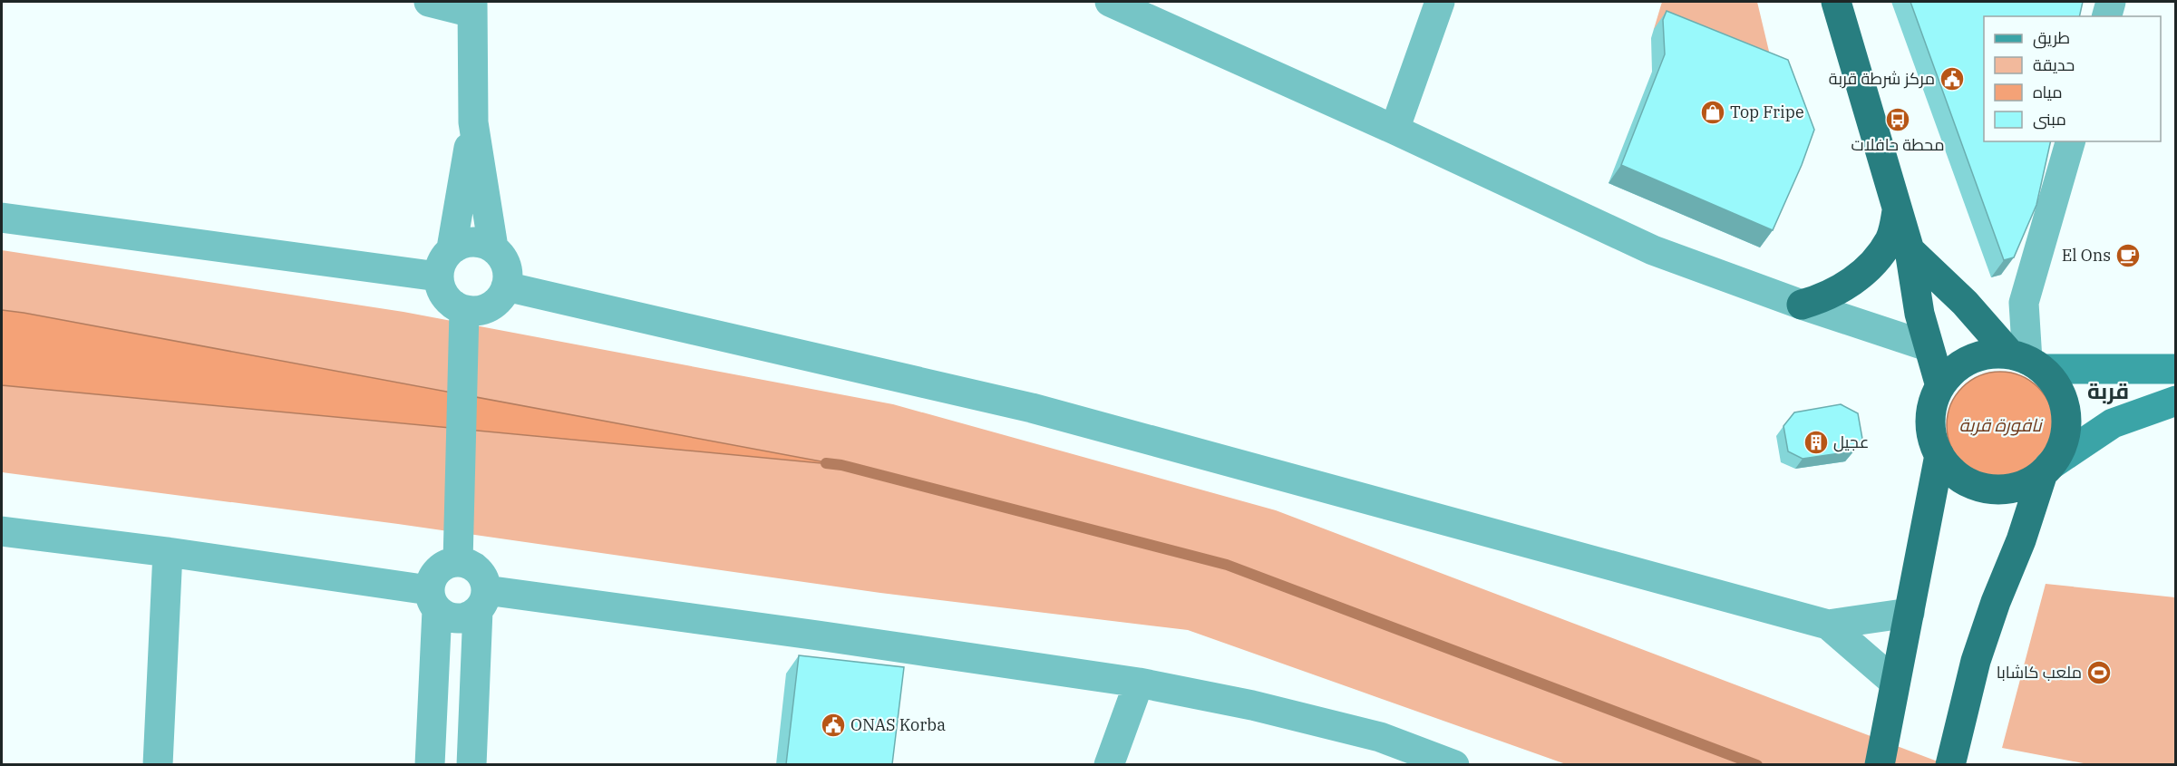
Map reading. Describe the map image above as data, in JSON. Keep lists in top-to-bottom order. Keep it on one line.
{"districts":["قربة"],"water":["نافورة قربة"],"places":{"public building":["مركز شرطة قربة","ONAS Korba"],"shop":["Top Fripe"],"bus stop":["محطة حافلات"],"cafe":["El Ons"],"building":["عجيل"],"sports":["ملعب كاشابا"]},"legend":["طريق","حديقة","مياه","مبنى"]}
